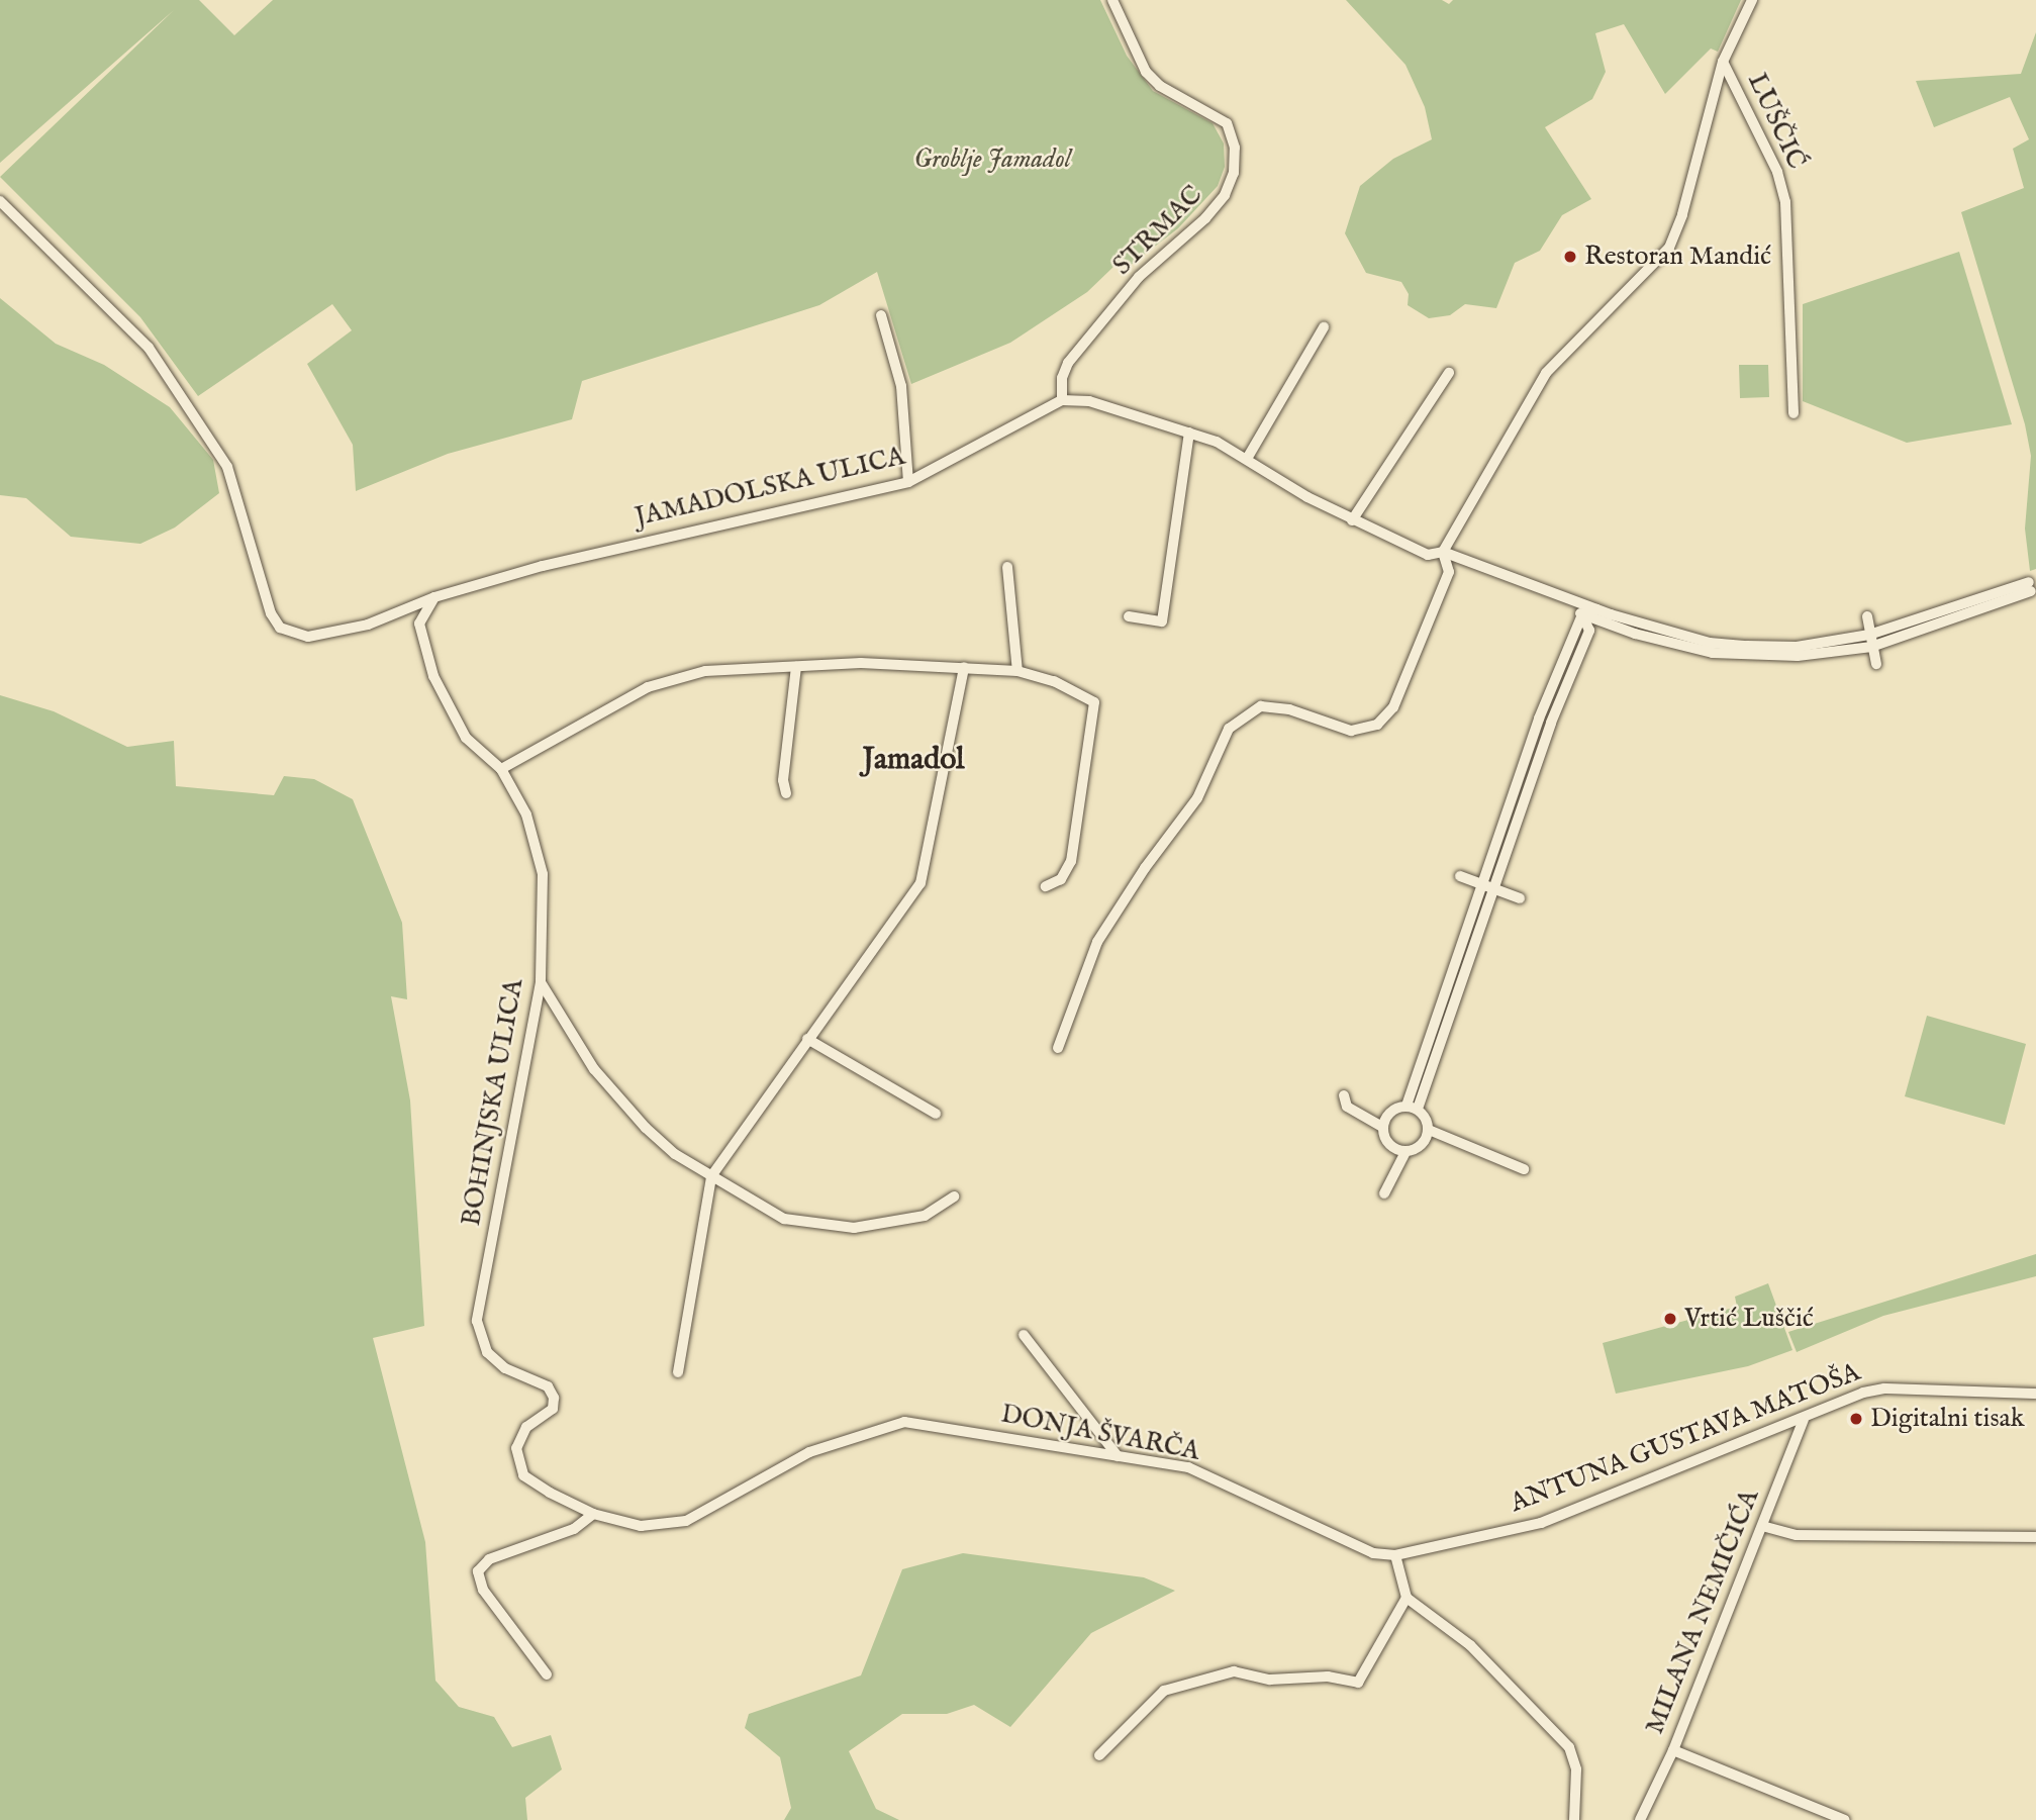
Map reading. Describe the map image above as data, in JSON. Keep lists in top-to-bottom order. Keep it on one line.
{"streets":{"street":["LUŠČIĆ","STRMAC","JAMADOLSKA ULICA","BOHINJSKA ULICA","DONJA ŠVARČA","ANTUNA GUSTAVA MATOŠA","MILANA NEMIČIĆA"]},"crossings":[["STRMAC","JAMADOLSKA ULICA"],["JAMADOLSKA ULICA","BOHINJSKA ULICA"],["BOHINJSKA ULICA","DONJA ŠVARČA"],["DONJA ŠVARČA","ANTUNA GUSTAVA MATOŠA"],["ANTUNA GUSTAVA MATOŠA","MILANA NEMIČIĆA"]],"districts":["Jamadol"],"parks":["Groblje Jamadol"],"places":["Restoran Mandić","Vrtić Luščić","Digitalni tisak"]}
